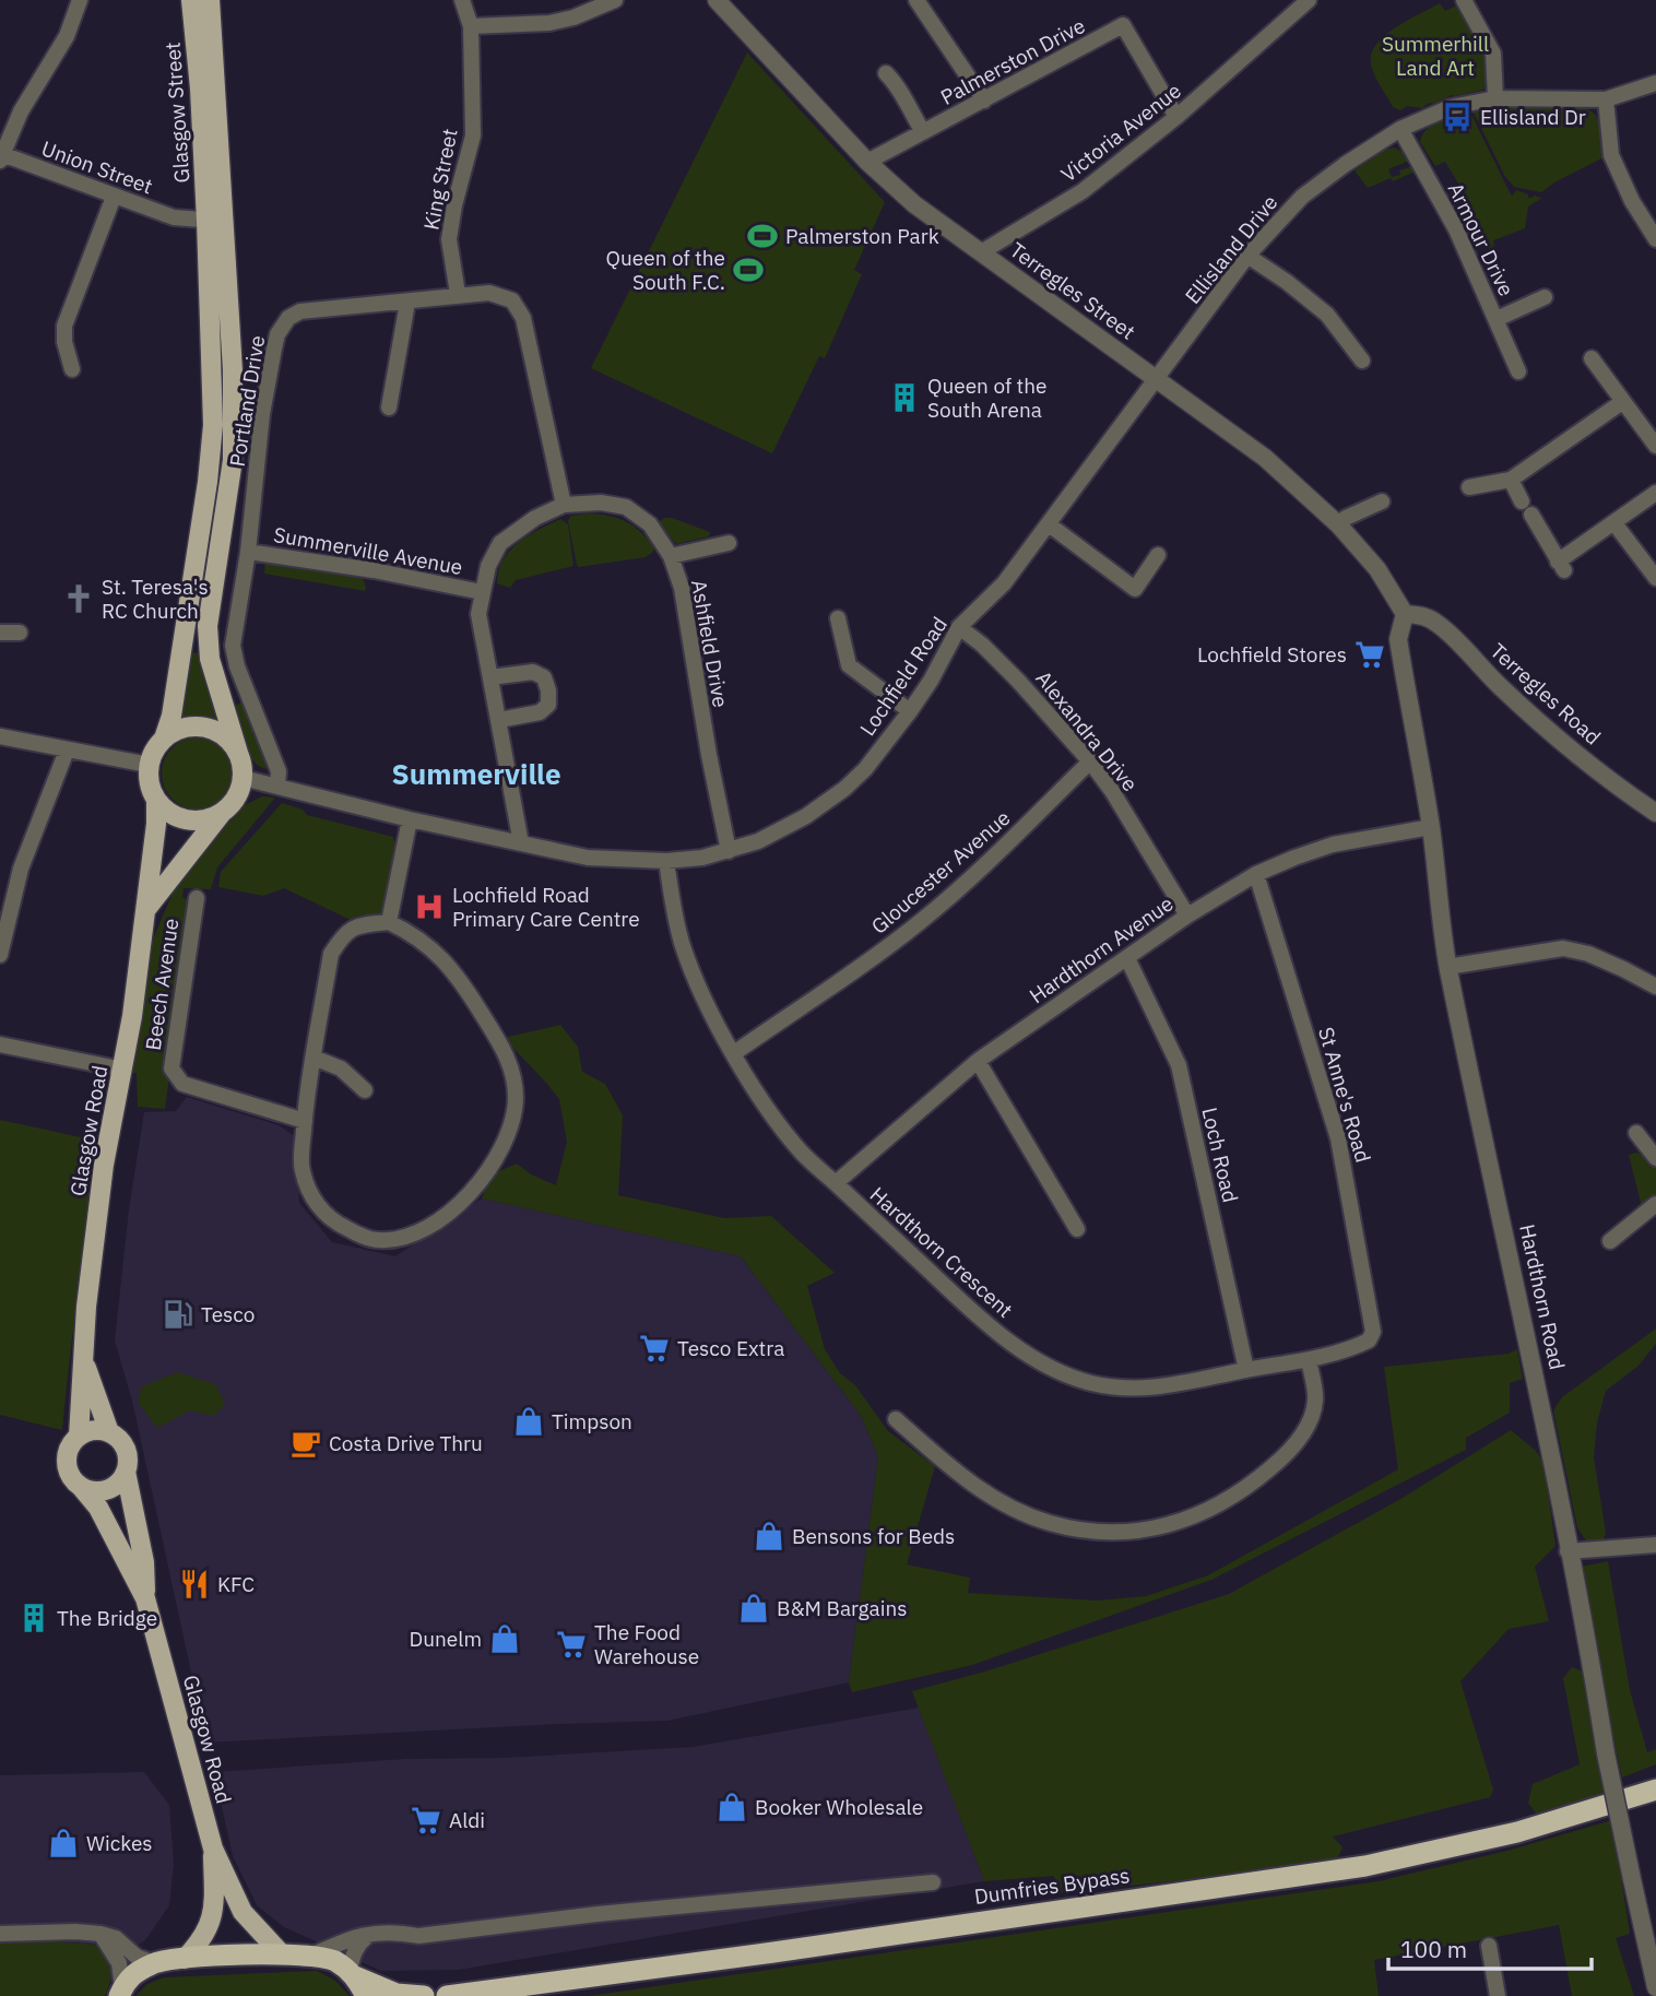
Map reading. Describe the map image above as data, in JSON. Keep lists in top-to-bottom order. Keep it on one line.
{"streets":{"highway":["Dumfries Bypass"],"main road":["Glasgow Street","Glasgow Road"],"street":["Palmerston Drive","Victoria Avenue","Union Street","King Street","Armour Drive","Ellisland Drive","Terregles Street","Portland Drive","Summerville Avenue","Ashfield Drive","Lochfield Road","Terregles Road","Alexandra Drive","Gloucester Avenue","Hardthorn Avenue","Beech Avenue","St Anne's Road","Loch Road","Hardthorn Crescent","Hardthorn Road"]},"crossings":[["Palmerston Drive","Victoria Avenue"],["Palmerston Drive","Terregles Street"],["Glasgow Street","Union Street"],["Victoria Avenue","Terregles Street"],["King Street","Portland Drive"],["Armour Drive","Ellisland Drive"],["Ellisland Drive","Terregles Street"],["Ellisland Drive","Lochfield Road"],["Terregles Street","Lochfield Road"],["Terregles Street","Terregles Road"],["Terregles Street","Hardthorn Road"],["Portland Drive","Summerville Avenue"],["Portland Drive","Ashfield Drive"],["Portland Drive","Lochfield Road"],["Summerville Avenue","Ashfield Drive"],["Ashfield Drive","Lochfield Road"],["Lochfield Road","Alexandra Drive"],["Lochfield Road","Glasgow Road"],["Lochfield Road","Hardthorn Crescent"],["Terregles Road","Hardthorn Road"],["Alexandra Drive","Gloucester Avenue"],["Alexandra Drive","Hardthorn Avenue"],["Gloucester Avenue","Hardthorn Crescent"],["Hardthorn Avenue","St Anne's Road"],["Hardthorn Avenue","Loch Road"],["Hardthorn Avenue","Hardthorn Crescent"],["Hardthorn Avenue","Hardthorn Road"],["St Anne's Road","Hardthorn Crescent"],["Loch Road","Hardthorn Crescent"]],"districts":["Summerville"],"parks":["Summerhill Land Art"],"places":{"bus stop":["Ellisland Dr"],"sports":["Palmerston Park","Queen of the South F.C."],"building":["Queen of the South Arena","The Bridge"],"church":["St. Teresa's RC Church"],"supermarket":["Lochfield Stores","Tesco Extra","The Food Warehouse","Aldi"],"hospital":["Lochfield Road Primary Care Centre"],"fuel station":["Tesco"],"shop":["Timpson","Bensons for Beds","B&M Bargains","Dunelm","Booker Wholesale","Wickes"],"cafe":["Costa Drive Thru"],"restaurant":["KFC"]},"scale_bar":"100 m"}
